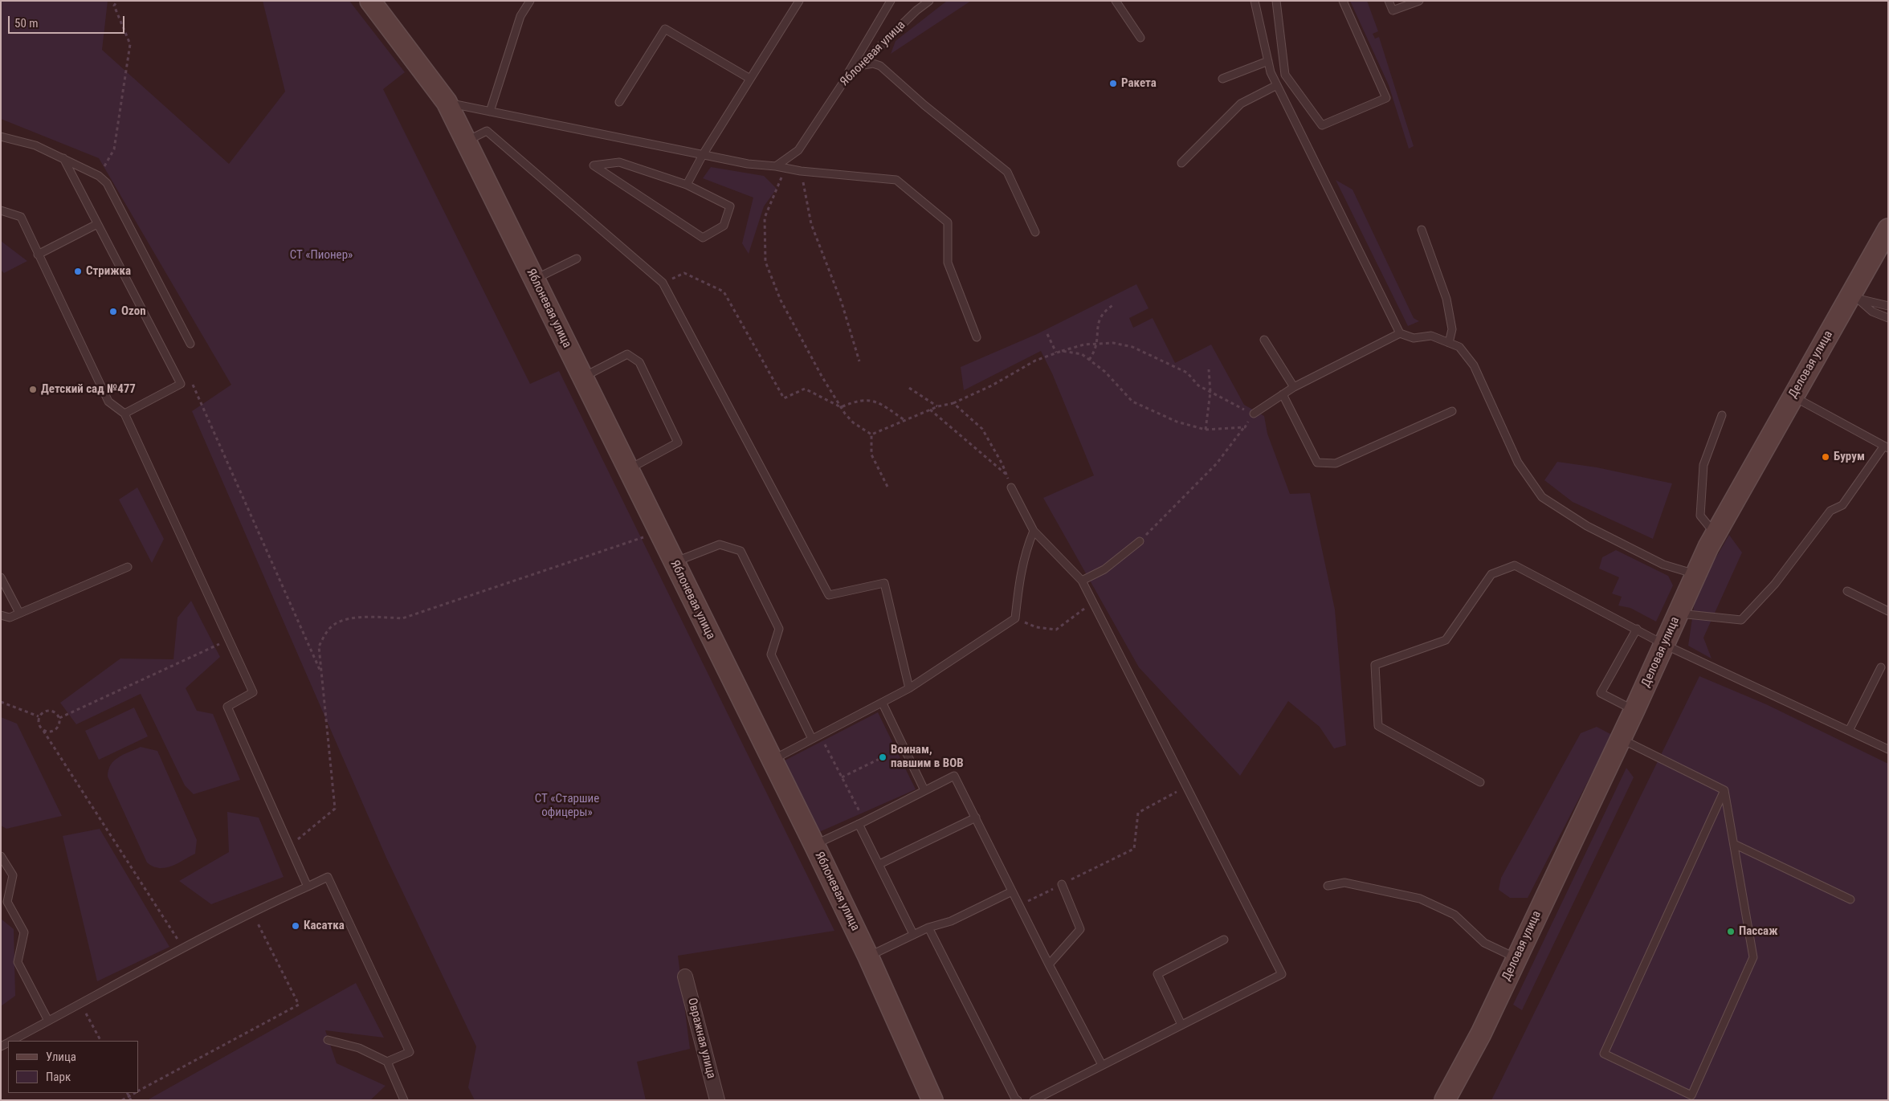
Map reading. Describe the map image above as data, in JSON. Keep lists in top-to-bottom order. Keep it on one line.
{"streets":{"street":["Яблоневая улица","Деловая улица","Овражная улица"]},"parks":["СТ «Пионер»","СТ «Старшие офицеры»"],"places":["Ракета","Стрижка","Ozon","Детский сад №477","Бурум","Воинам, павшим в ВОВ","Касатка","Пассаж"],"legend":["Улица","Парк"],"scale_bar":"50 m"}
